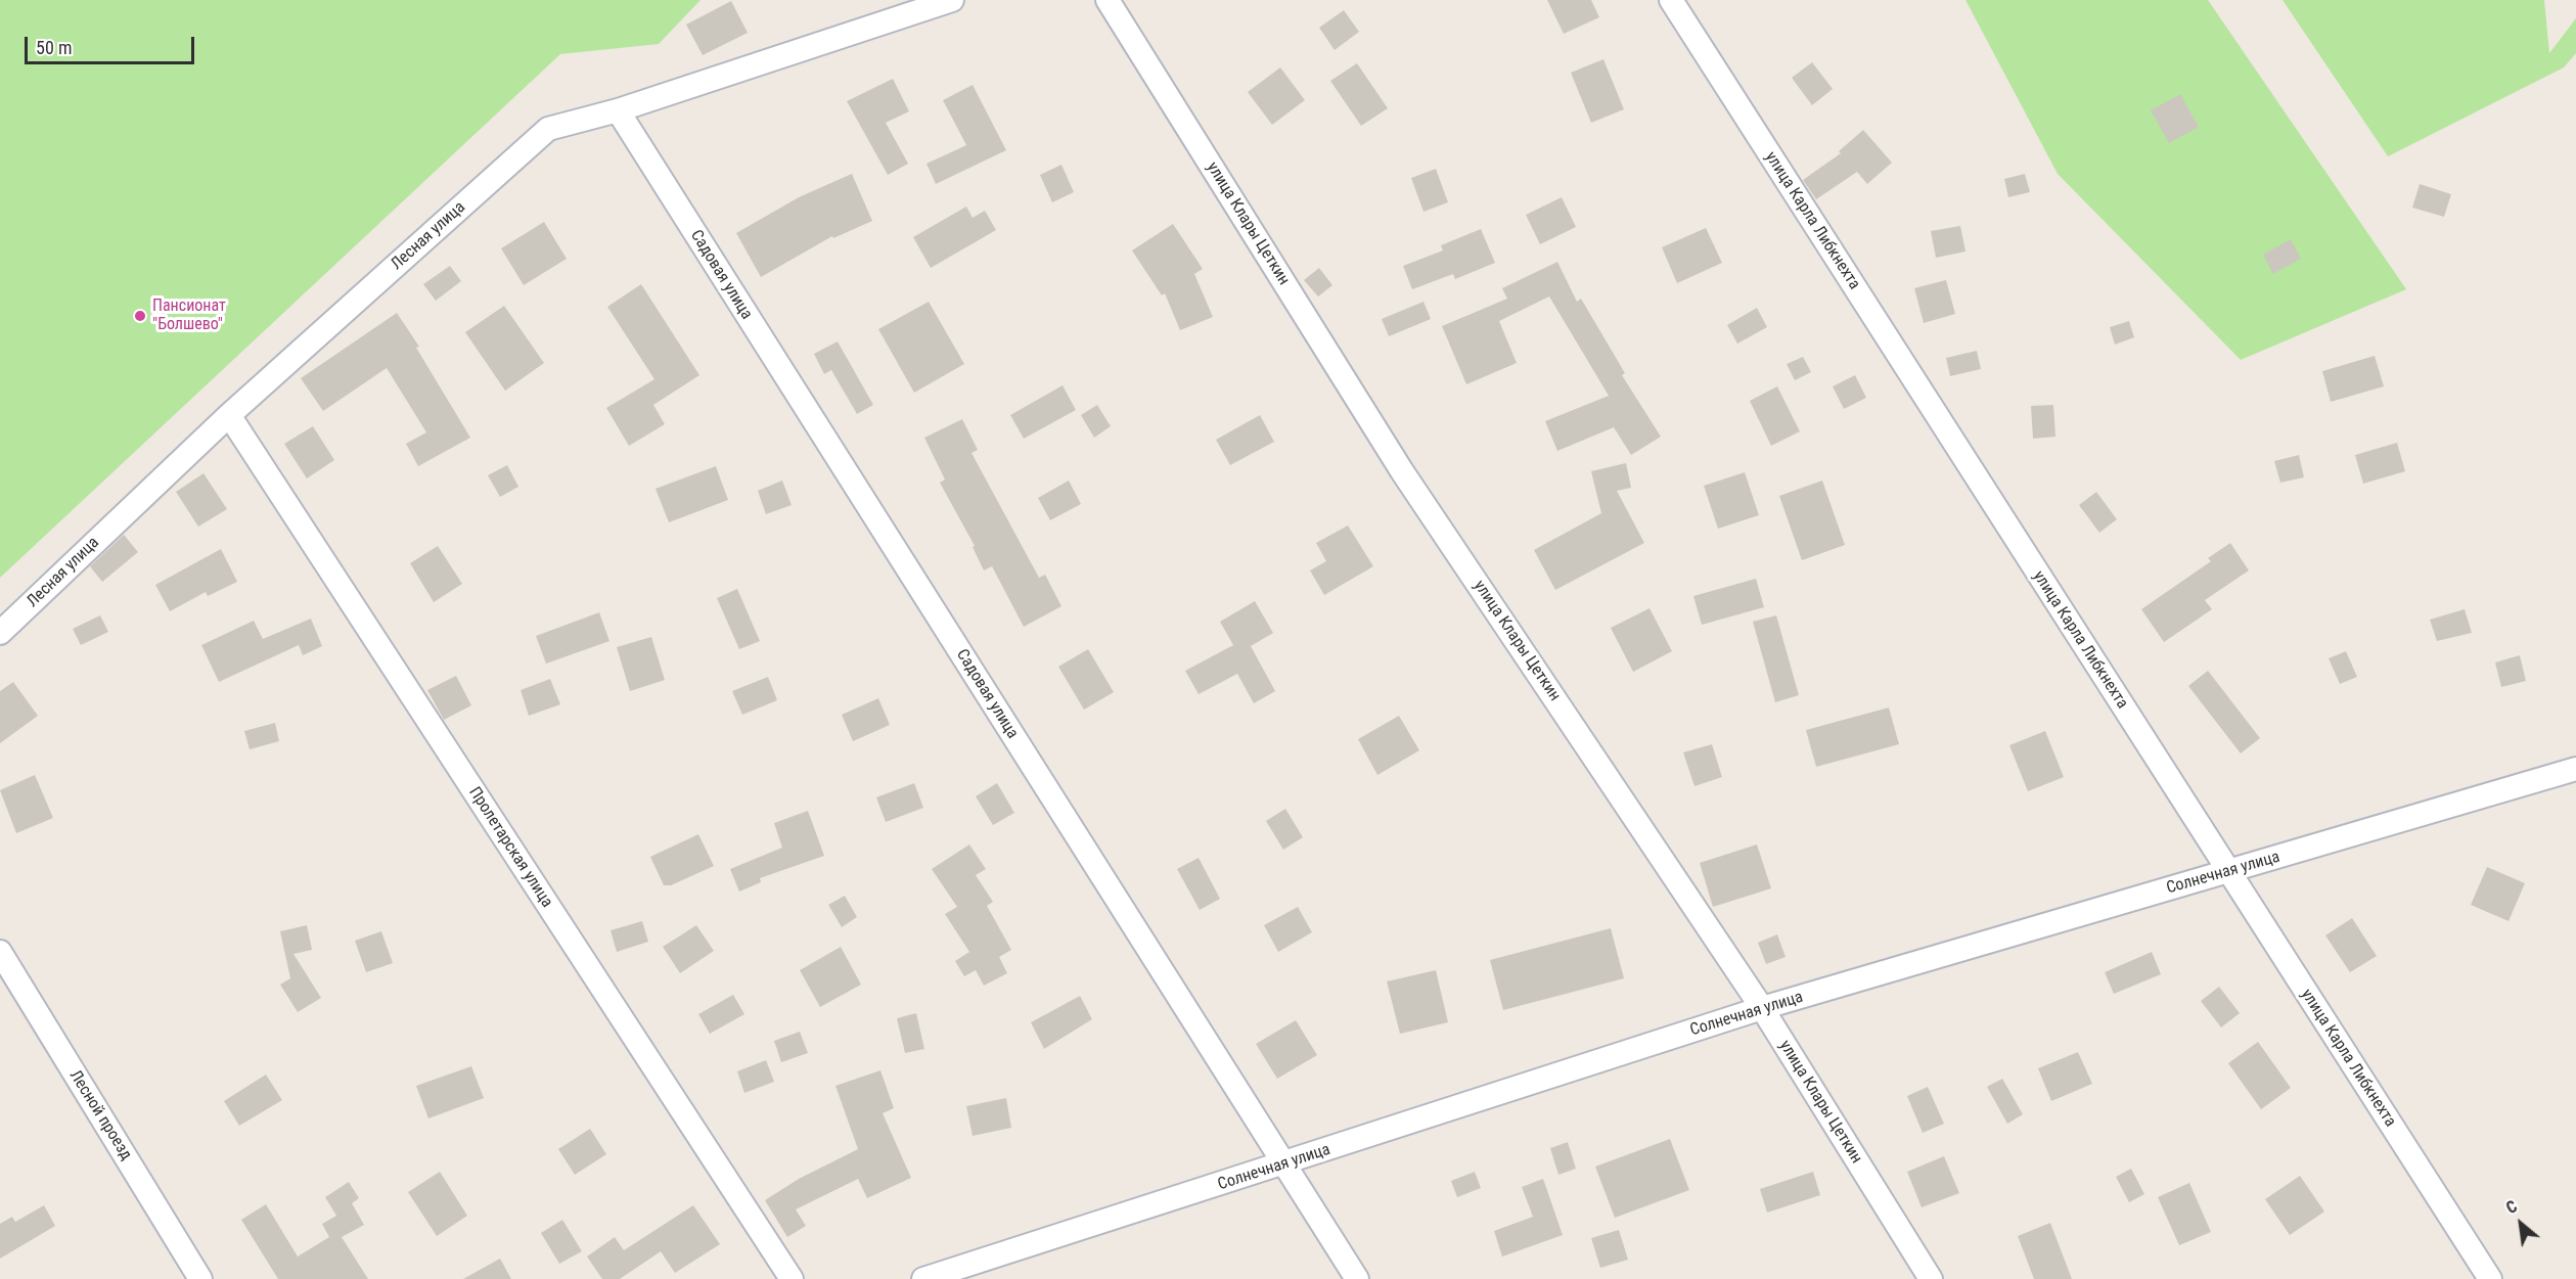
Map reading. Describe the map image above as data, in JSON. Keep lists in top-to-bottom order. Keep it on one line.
{"streets":{"street":["улица Карла Либкнехта","улица Клары Цеткин","Лесная улица","Садовая улица","Пролетарская улица","Солнечная улица","Лесной проезд"]},"crossings":[["улица Карла Либкнехта","Солнечная улица"],["улица Клары Цеткин","Солнечная улица"],["Лесная улица","Садовая улица"],["Лесная улица","Пролетарская улица"],["Садовая улица","Солнечная улица"]],"places":["Пансионат \"Болшево\""],"scale_bar":"50 m","north":"top left"}
